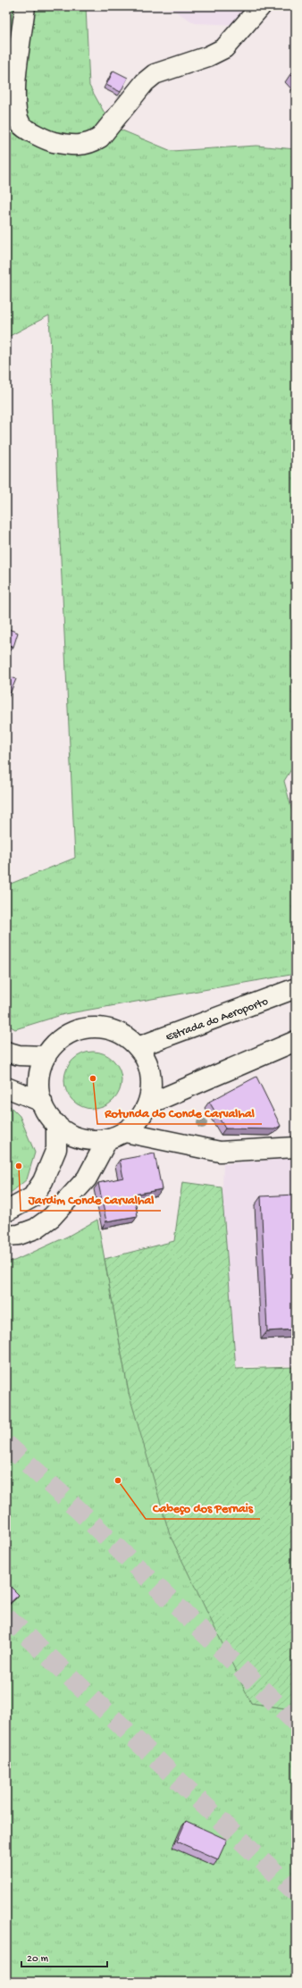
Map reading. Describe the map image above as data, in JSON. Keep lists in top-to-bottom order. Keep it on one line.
{"streets":{"main road":["Estrada do Aeroporto"]},"places":["Rotunda do Conde Carvalhal","Jardim Conde Carvalhal","Cabeço dos Pernais"],"scale_bar":"20 m"}
